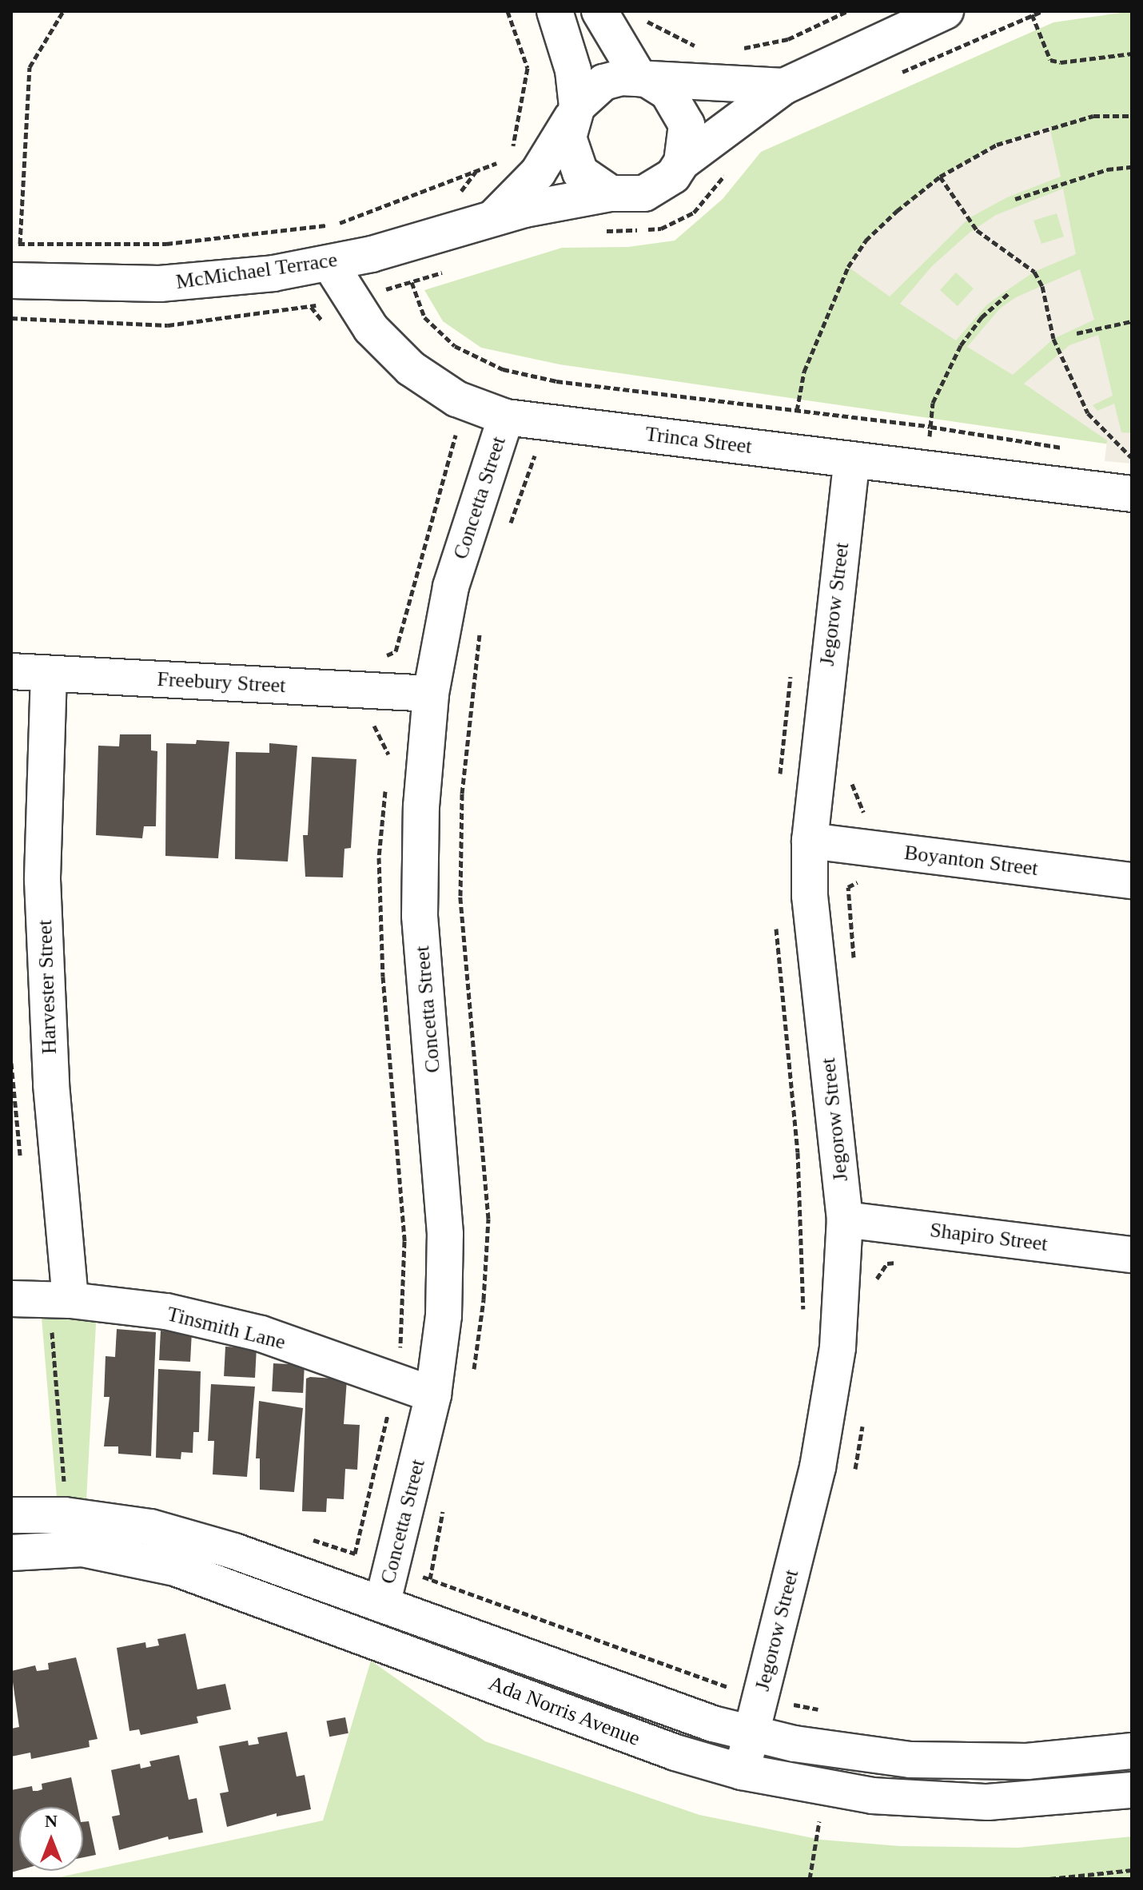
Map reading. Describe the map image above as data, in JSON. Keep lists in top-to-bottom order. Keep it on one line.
{"streets":{"street":["McMichael Terrace","Trinca Street","Concetta Street","Jegorow Street","Freebury Street","Boyanton Street","Harvester Street","Shapiro Street","Tinsmith Lane","Ada Norris Avenue"]},"crossings":[["McMichael Terrace","Trinca Street"],["Trinca Street","Concetta Street"],["Trinca Street","Jegorow Street"],["Concetta Street","Freebury Street"],["Concetta Street","Tinsmith Lane"],["Concetta Street","Ada Norris Avenue"],["Jegorow Street","Boyanton Street"],["Jegorow Street","Shapiro Street"],["Jegorow Street","Ada Norris Avenue"],["Freebury Street","Harvester Street"],["Harvester Street","Tinsmith Lane"]],"north":"top"}
